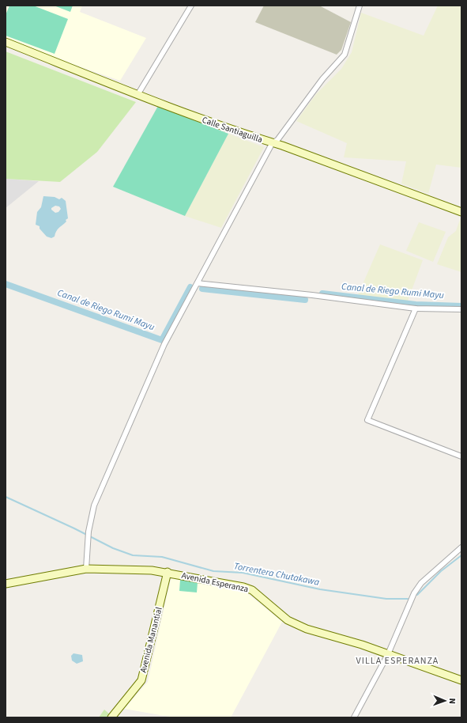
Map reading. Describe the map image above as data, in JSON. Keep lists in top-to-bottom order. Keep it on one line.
{"streets":{"main road":["Calle Santiaguilla","Avenida Esperanza","Avenida Manantial"]},"crossings":[["Avenida Esperanza","Avenida Manantial"]],"districts":["VILLA ESPERANZA"],"water":["Canal de Riego Rumi Mayu","Torrentera Chutakawa"],"north":"right"}
